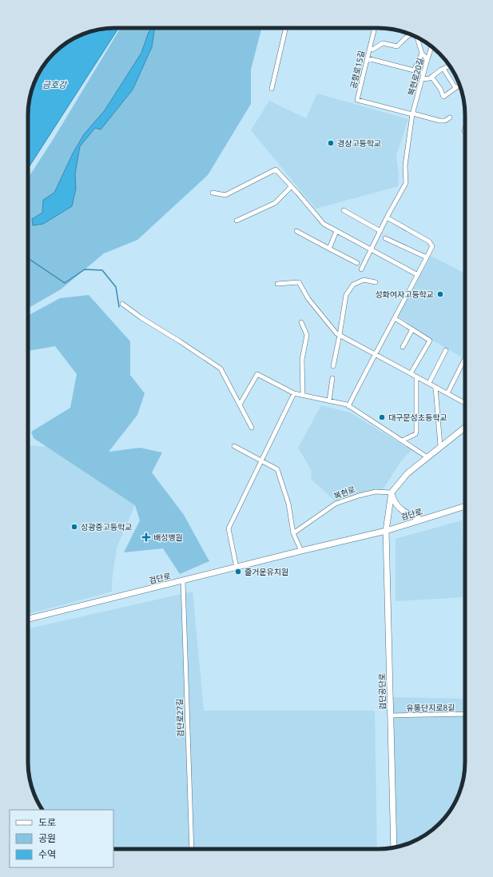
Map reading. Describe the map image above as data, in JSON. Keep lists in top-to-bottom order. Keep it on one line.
{"streets":{"main road":["검단로","검단공단로"],"street":["공항로15길","복현로20길","복현로","유통단지로8길","검단로27길"]},"crossings":[["공항로15길","복현로20길"],["검단로","검단공단로"],["검단로","검단로27길"],["검단공단로","유통단지로8길"]],"water":["금호강"],"places":{"other":["경상고등학교","성화여자고등학교","대구문성초등학교","성광중고등학교","즐거운유치원"],"health":["배성병원"]},"legend":["도로","공원","수역"]}
